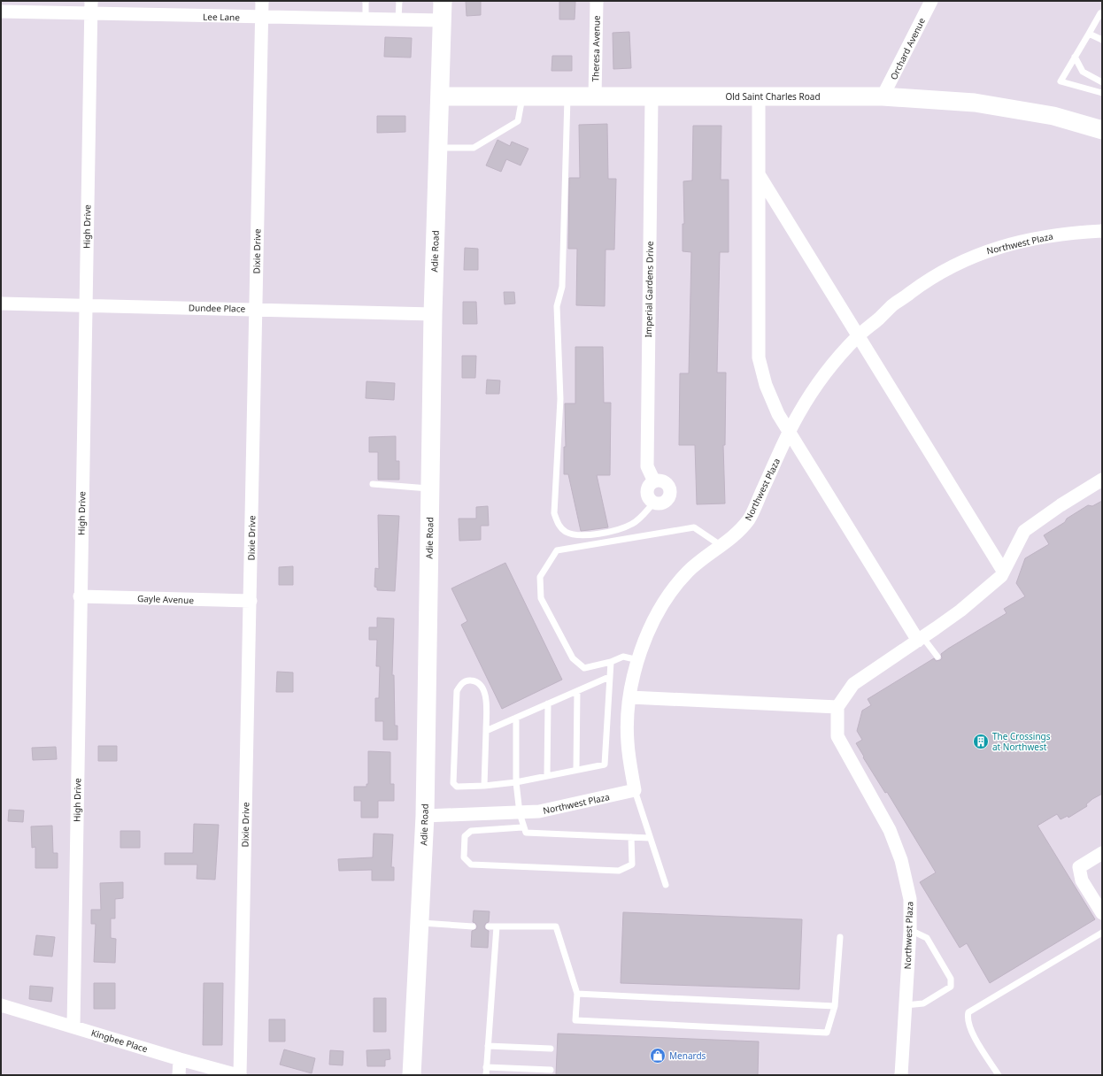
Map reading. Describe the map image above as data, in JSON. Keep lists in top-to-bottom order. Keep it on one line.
{"streets":{"street":["Lee Lane","Theresa Avenue","Orchard Avenue","Old Saint Charles Road","High Drive","Northwest Plaza","Dixie Drive","Adie Road","Imperial Gardens Drive","Dundee Place","Gayle Avenue","Kingbee Place"]},"crossings":[["Lee Lane","High Drive"],["Lee Lane","Dixie Drive"],["Lee Lane","Adie Road"],["Theresa Avenue","Old Saint Charles Road"],["Orchard Avenue","Old Saint Charles Road"],["Old Saint Charles Road","Adie Road"],["Old Saint Charles Road","Imperial Gardens Drive"],["High Drive","Dundee Place"],["High Drive","Gayle Avenue"],["High Drive","Kingbee Place"],["Northwest Plaza","Adie Road"],["Dixie Drive","Dundee Place"],["Dixie Drive","Gayle Avenue"],["Dixie Drive","Kingbee Place"],["Adie Road","Dundee Place"]],"places":{"building":["The Crossings at Northwest"],"shop":["Menards"]}}
